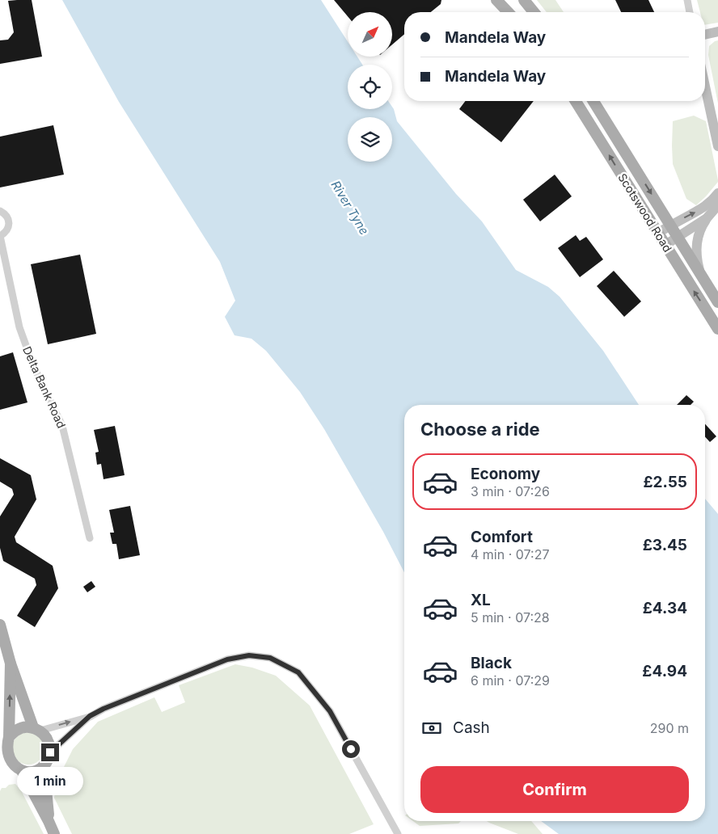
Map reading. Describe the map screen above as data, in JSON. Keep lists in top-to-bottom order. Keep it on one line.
{"streets":{"main road":["Scotswood Road"],"street":["Delta Bank Road"]},"water":["River Tyne"],"north":"top right","page":{"banner":["Mandela Way","Mandela Way"],"heading":"Choose a ride","list":[{"name":"Economy","note":"3 min · 07:26","value":"£2.55"},{"name":"Comfort","note":"4 min · 07:27","value":"£3.45"},{"name":"XL","note":"5 min · 07:28","value":"£4.34"},{"name":"Black","note":"6 min · 07:29","value":"£4.94"}],"pay":["Cash","290 m"],"buttons":"Confirm","bubble":"1 min"}}
